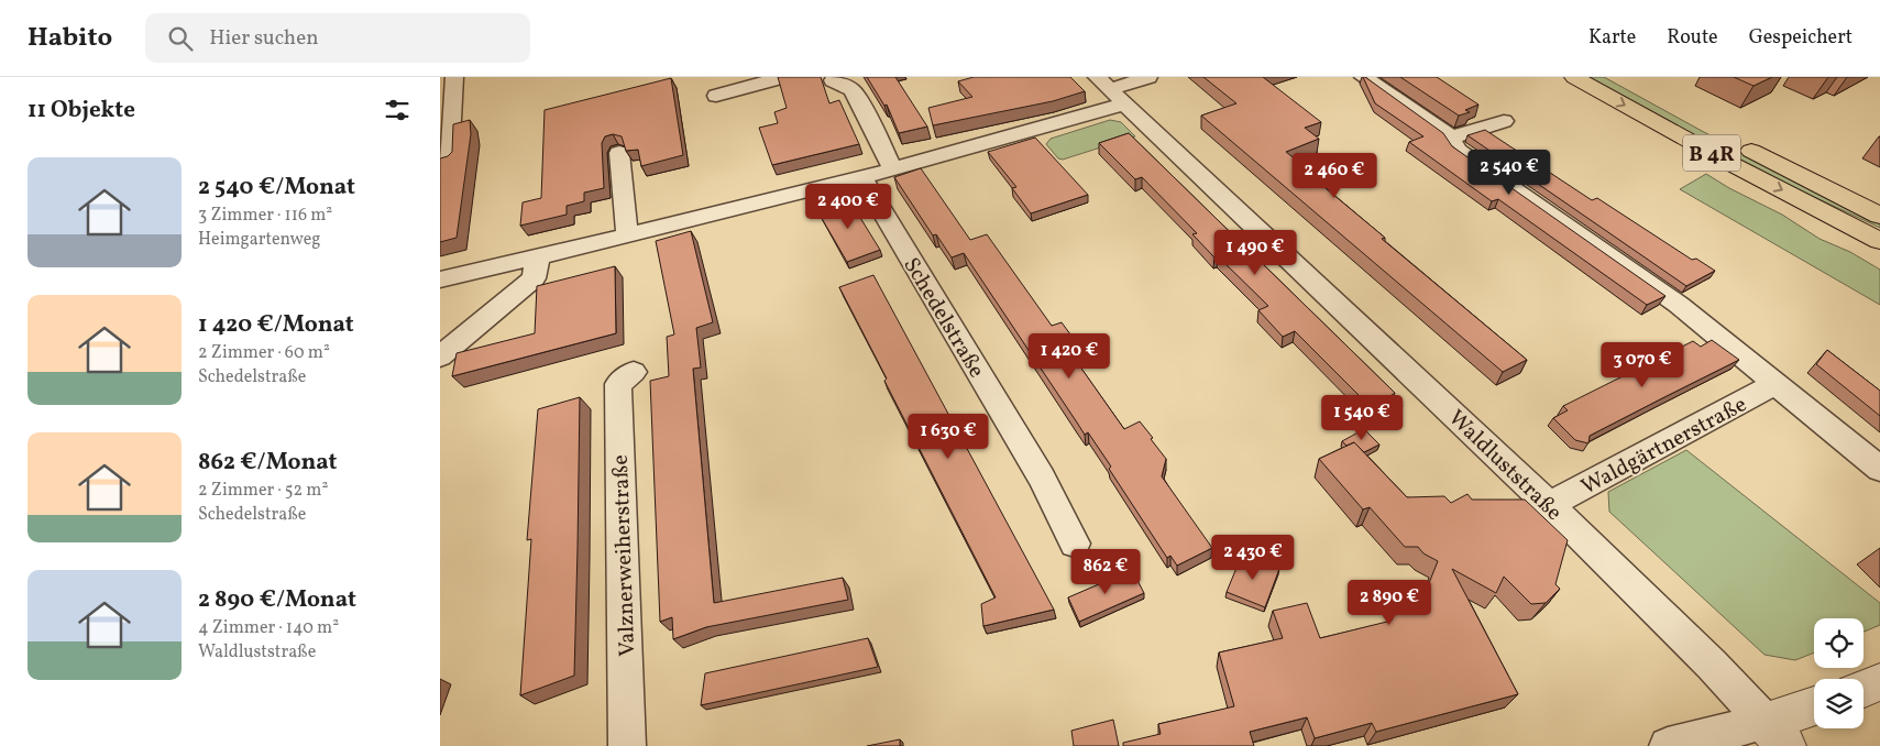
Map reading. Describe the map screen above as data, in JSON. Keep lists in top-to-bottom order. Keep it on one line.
{"streets":{"main road":["B 4R"],"street":["Schedelstraße","Waldgärtnerstraße","Waldluststraße","Valznerweiherstraße"]},"crossings":[["Waldgärtnerstraße","Waldluststraße"]],"page":{"header":"Habito","search":"Hier suchen","nav":["Karte","Route","Gespeichert"],"heading":"11 Objekte","list":[{"name":"2 540 €/Monat","note":"3 Zimmer · 116 m² · Heimgartenweg"},{"name":"1 420 €/Monat","note":"2 Zimmer · 60 m² · Schedelstraße"},{"name":"862 €/Monat","note":"2 Zimmer · 52 m² · Schedelstraße"},{"name":"2 890 €/Monat","note":"4 Zimmer · 140 m² · Waldluststraße"}],"price":["2 540 €","2 460 €","2 400 €","1 490 €","1 420 €","3 070 €","1 540 €","1 630 €","2 430 €","862 €","2 890 €"]}}
